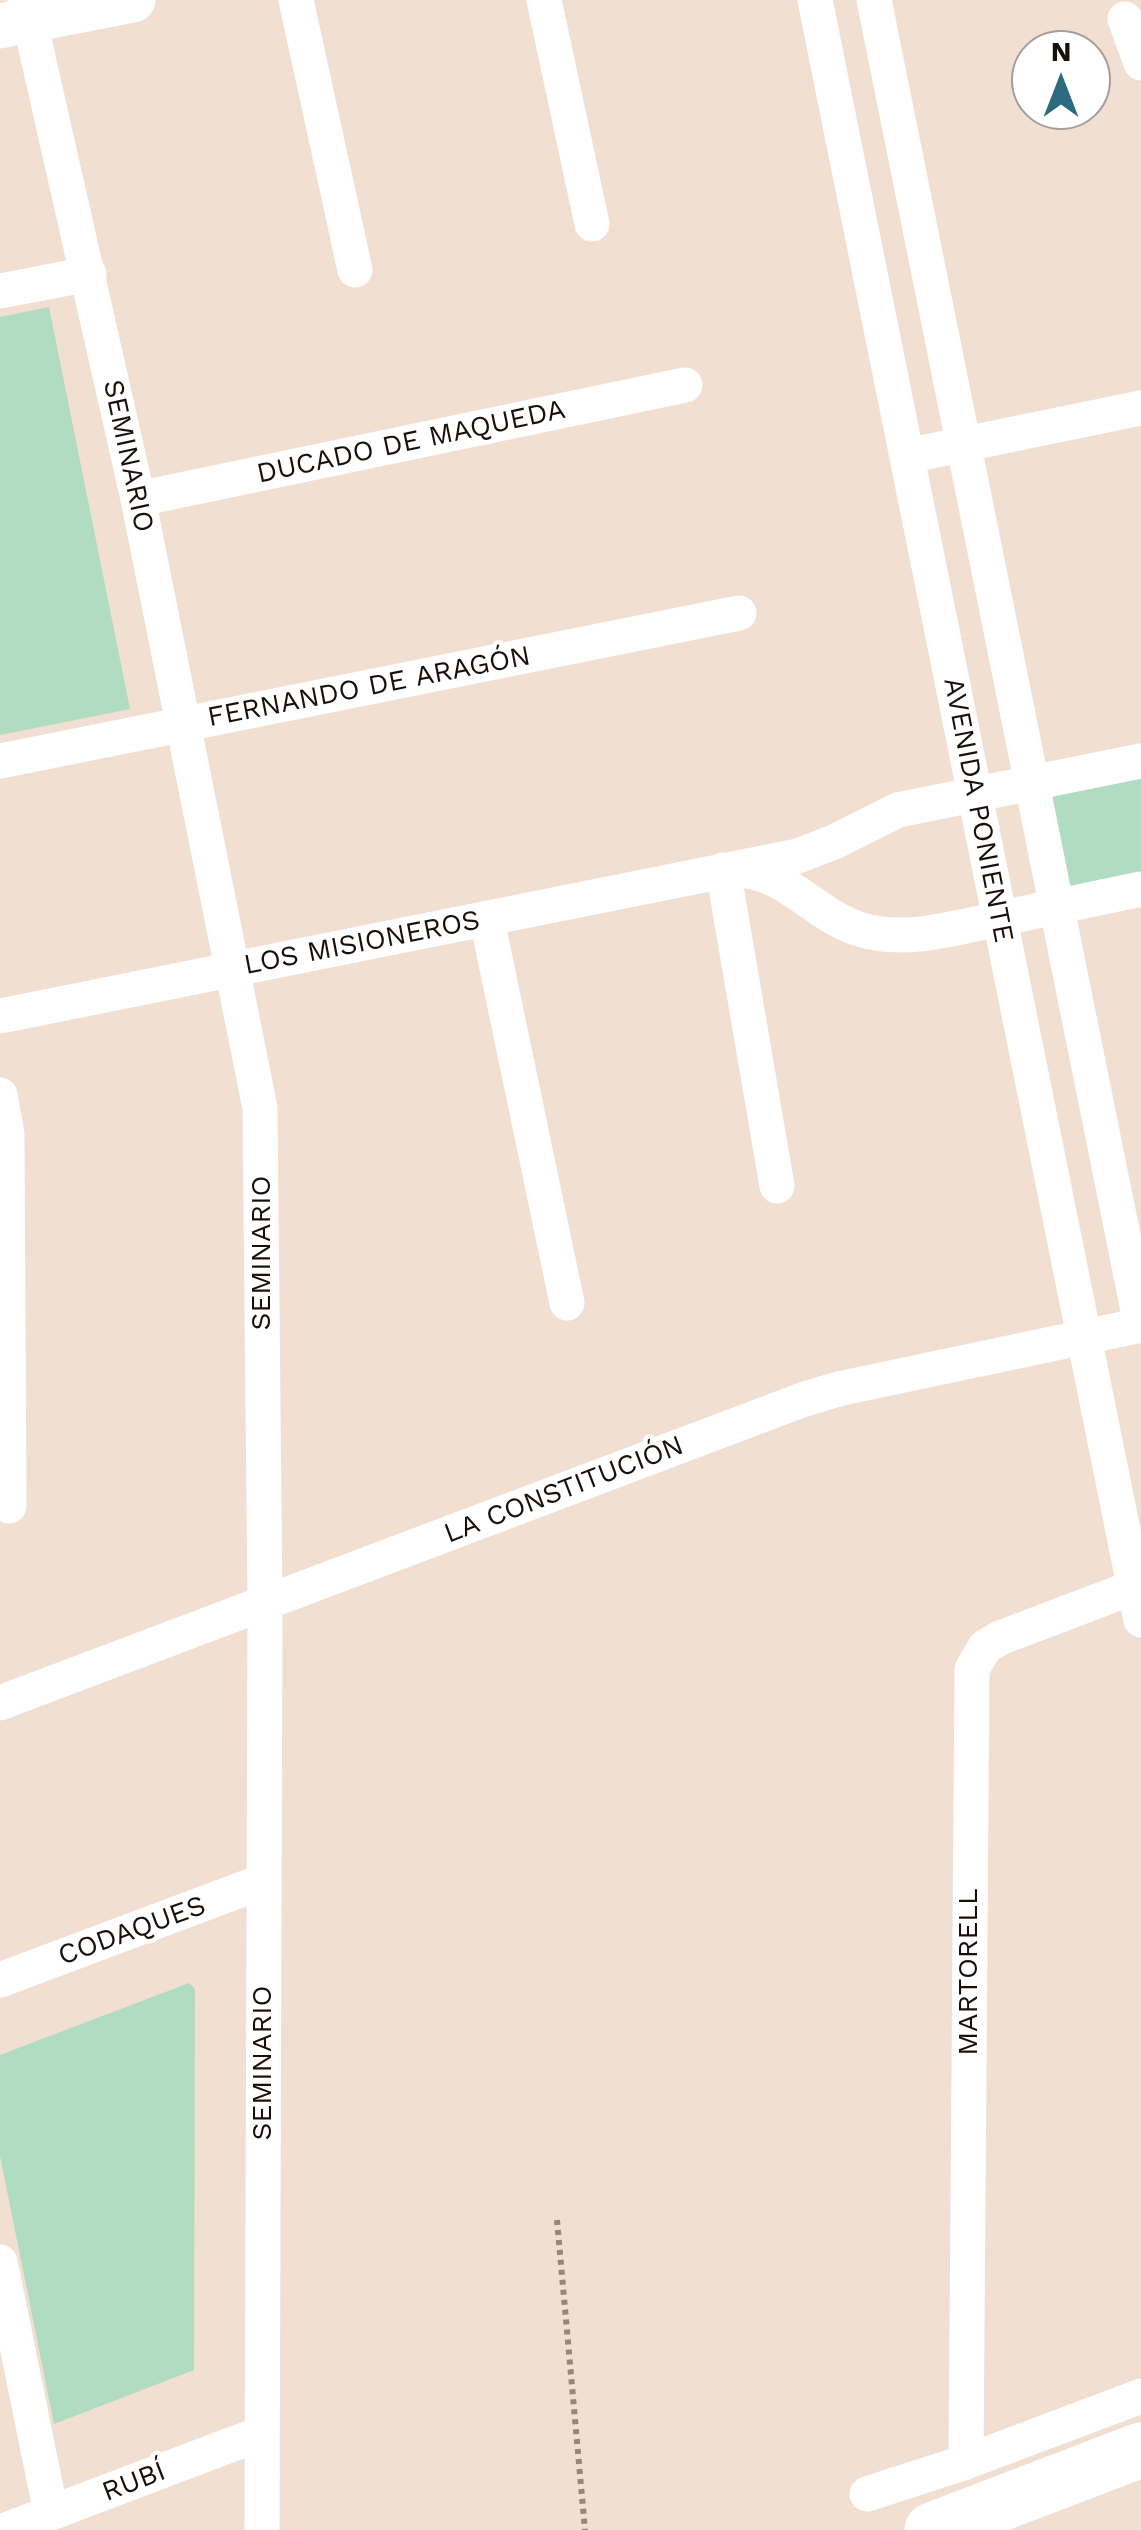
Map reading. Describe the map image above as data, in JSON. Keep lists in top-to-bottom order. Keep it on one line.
{"streets":{"street":["DUCADO DE MAQUEDA","SEMINARIO","FERNANDO DE ARAGÓN","AVENIDA PONIENTE","LOS MISIONEROS","LA CONSTITUCIÓN","CODAQUES","MARTORELL","RUBÍ"]},"crossings":[["DUCADO DE MAQUEDA","SEMINARIO"],["SEMINARIO","FERNANDO DE ARAGÓN"],["SEMINARIO","LOS MISIONEROS"],["SEMINARIO","LA CONSTITUCIÓN"],["SEMINARIO","CODAQUES"],["SEMINARIO","RUBÍ"],["AVENIDA PONIENTE","LOS MISIONEROS"],["AVENIDA PONIENTE","LA CONSTITUCIÓN"],["AVENIDA PONIENTE","MARTORELL"]],"north":"top"}
